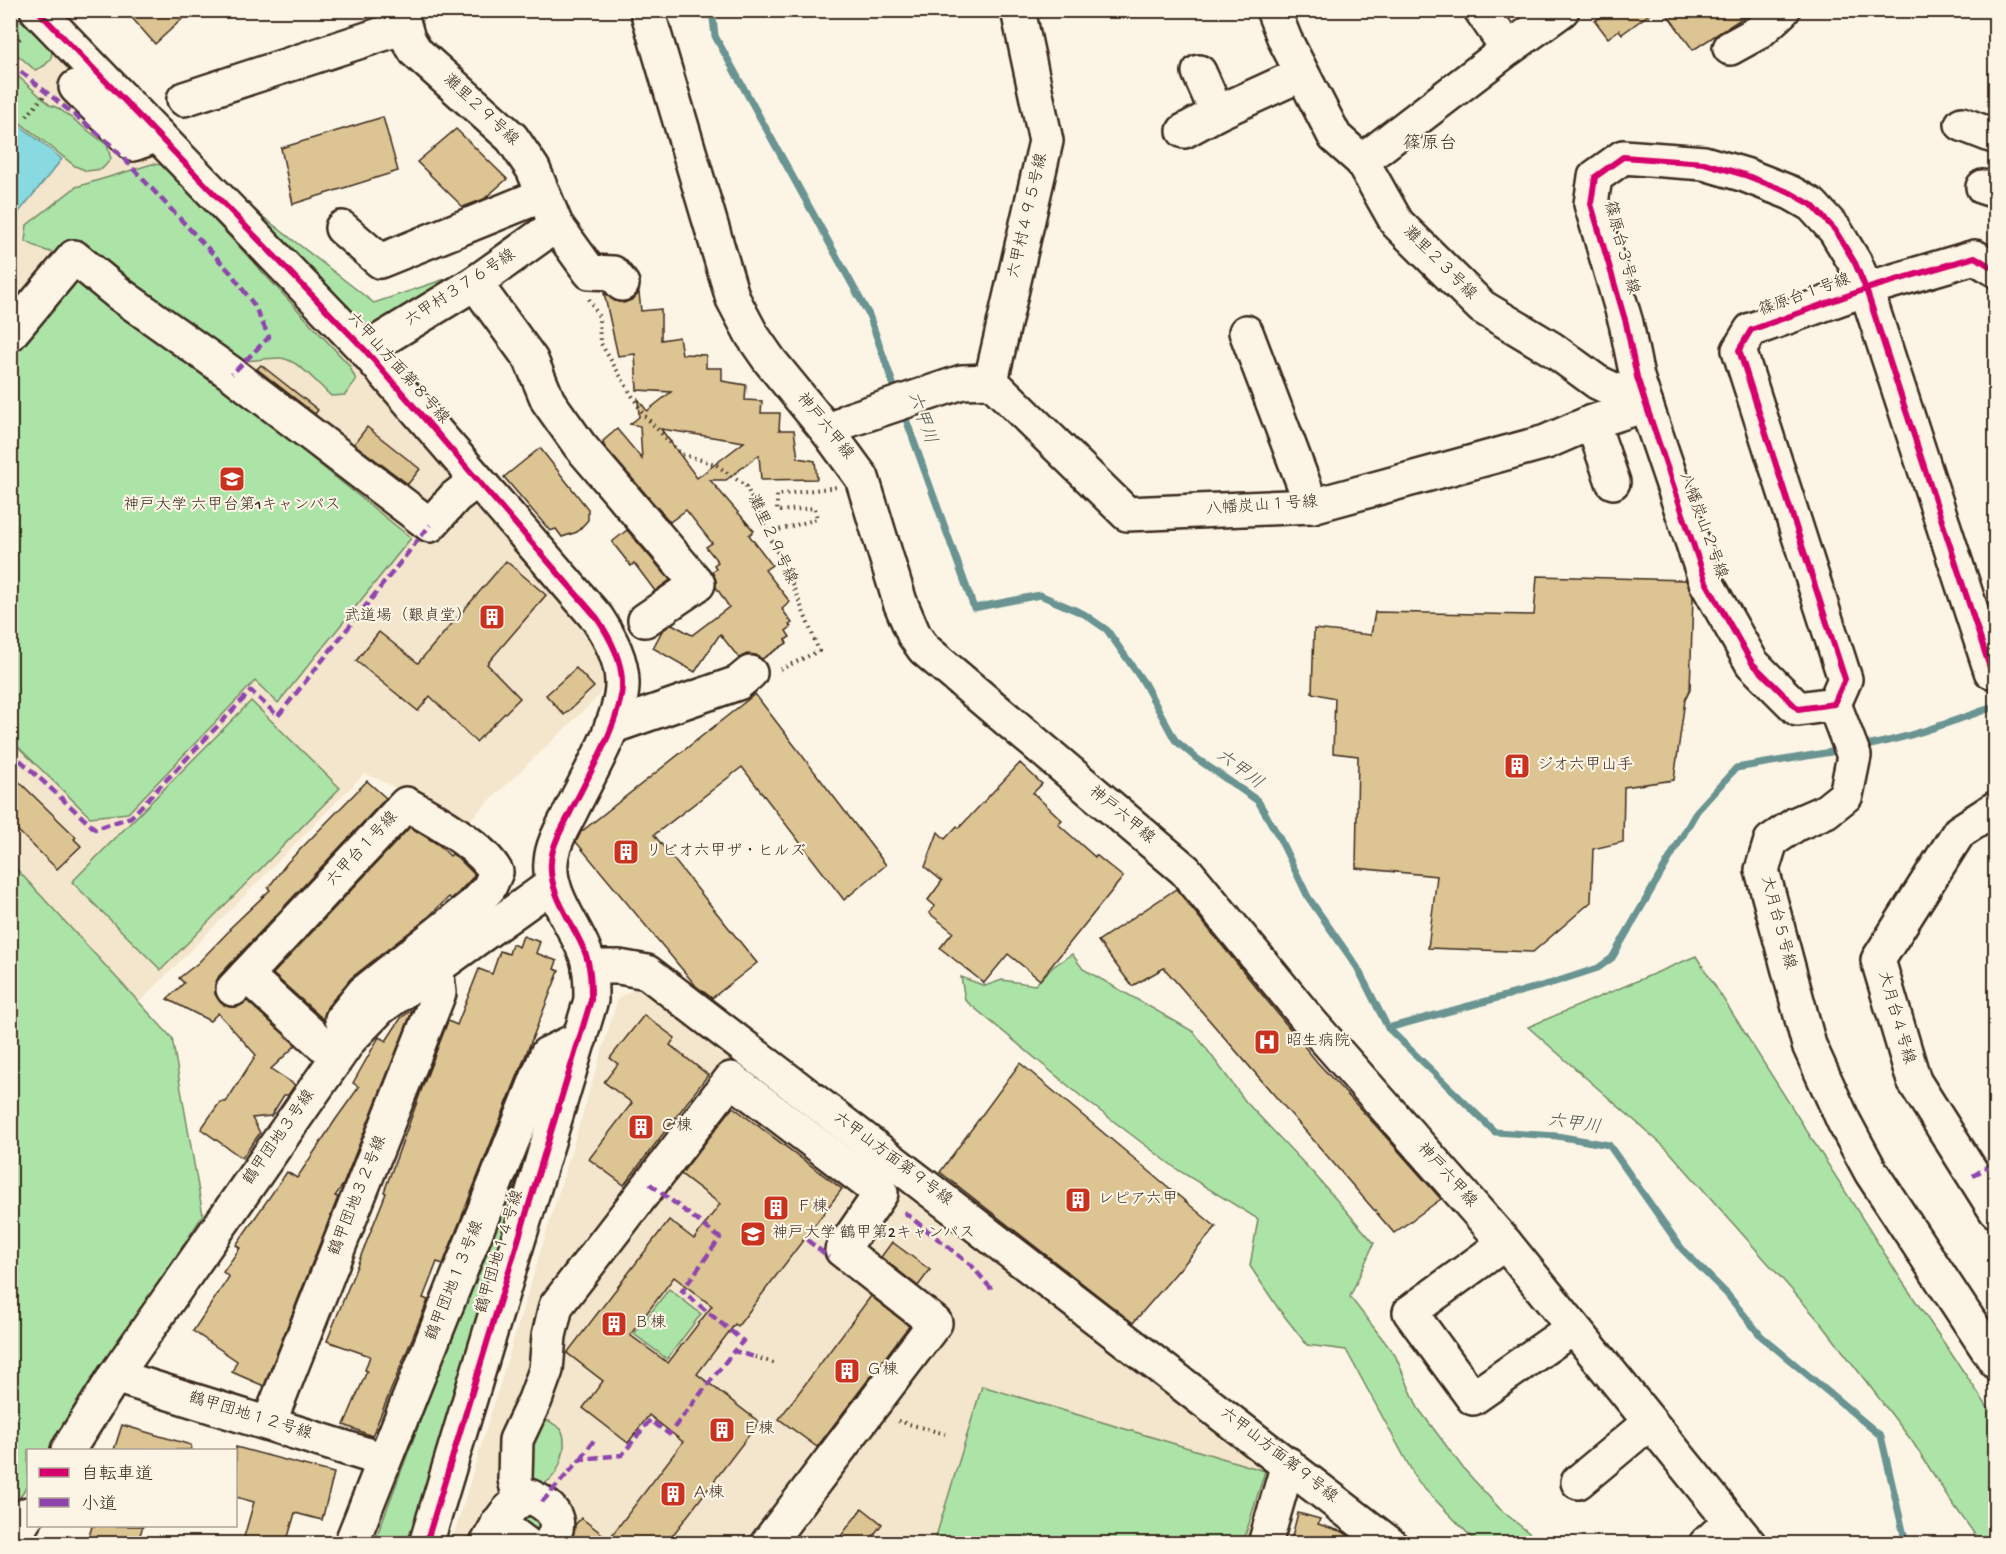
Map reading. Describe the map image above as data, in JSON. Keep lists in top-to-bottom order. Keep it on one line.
{"streets":{"street":["灘里２９号線","六甲村４９５号線","篠原台３号線","灘里２３号線","六甲村３７６号線","篠原台１号線","六甲山方面第８号線","神戸六甲線","八幡炭山１号線","八幡炭山２号線","六甲台１号線","大月台５号線","大月台４号線","鶴甲団地３号線","六甲山方面第９号線","鶴甲団地３２号線","鶴甲団地１４号線","鶴甲団地１３号線","鶴甲団地１２号線"]},"crossings":[["灘里２９号線","六甲村３７６号線"],["六甲村４９５号線","八幡炭山１号線"],["篠原台３号線","灘里２３号線"],["篠原台３号線","篠原台１号線"],["篠原台３号線","八幡炭山１号線"],["篠原台３号線","八幡炭山２号線"],["灘里２３号線","八幡炭山１号線"],["灘里２３号線","八幡炭山２号線"],["六甲村３７６号線","六甲山方面第８号線"],["篠原台１号線","八幡炭山２号線"],["篠原台１号線","大月台５号線"],["八幡炭山１号線","八幡炭山２号線"],["八幡炭山２号線","大月台５号線"],["六甲台１号線","鶴甲団地３号線"],["鶴甲団地３号線","鶴甲団地３２号線"],["鶴甲団地３号線","鶴甲団地１２号線"],["六甲山方面第９号線","鶴甲団地１４号線"],["鶴甲団地３２号線","鶴甲団地１２号線"],["鶴甲団地１４号線","鶴甲団地１３号線"],["鶴甲団地１３号線","鶴甲団地１２号線"]],"districts":["篠原台"],"water":["六甲川"],"places":{"school or university":["神戸大学 六甲台第1キャンパス","神戸大学 鶴甲第2キャンパス"],"building":["武道場（艱貞堂）","ジオ六甲山手","リビオ六甲ザ・ヒルズ","Ｃ棟","レピア六甲","Ｆ棟","Ｂ棟","Ｇ棟","Ｅ棟","Ａ棟"],"hospital":["昭生病院"]},"legend":["自転車道","小道"]}
